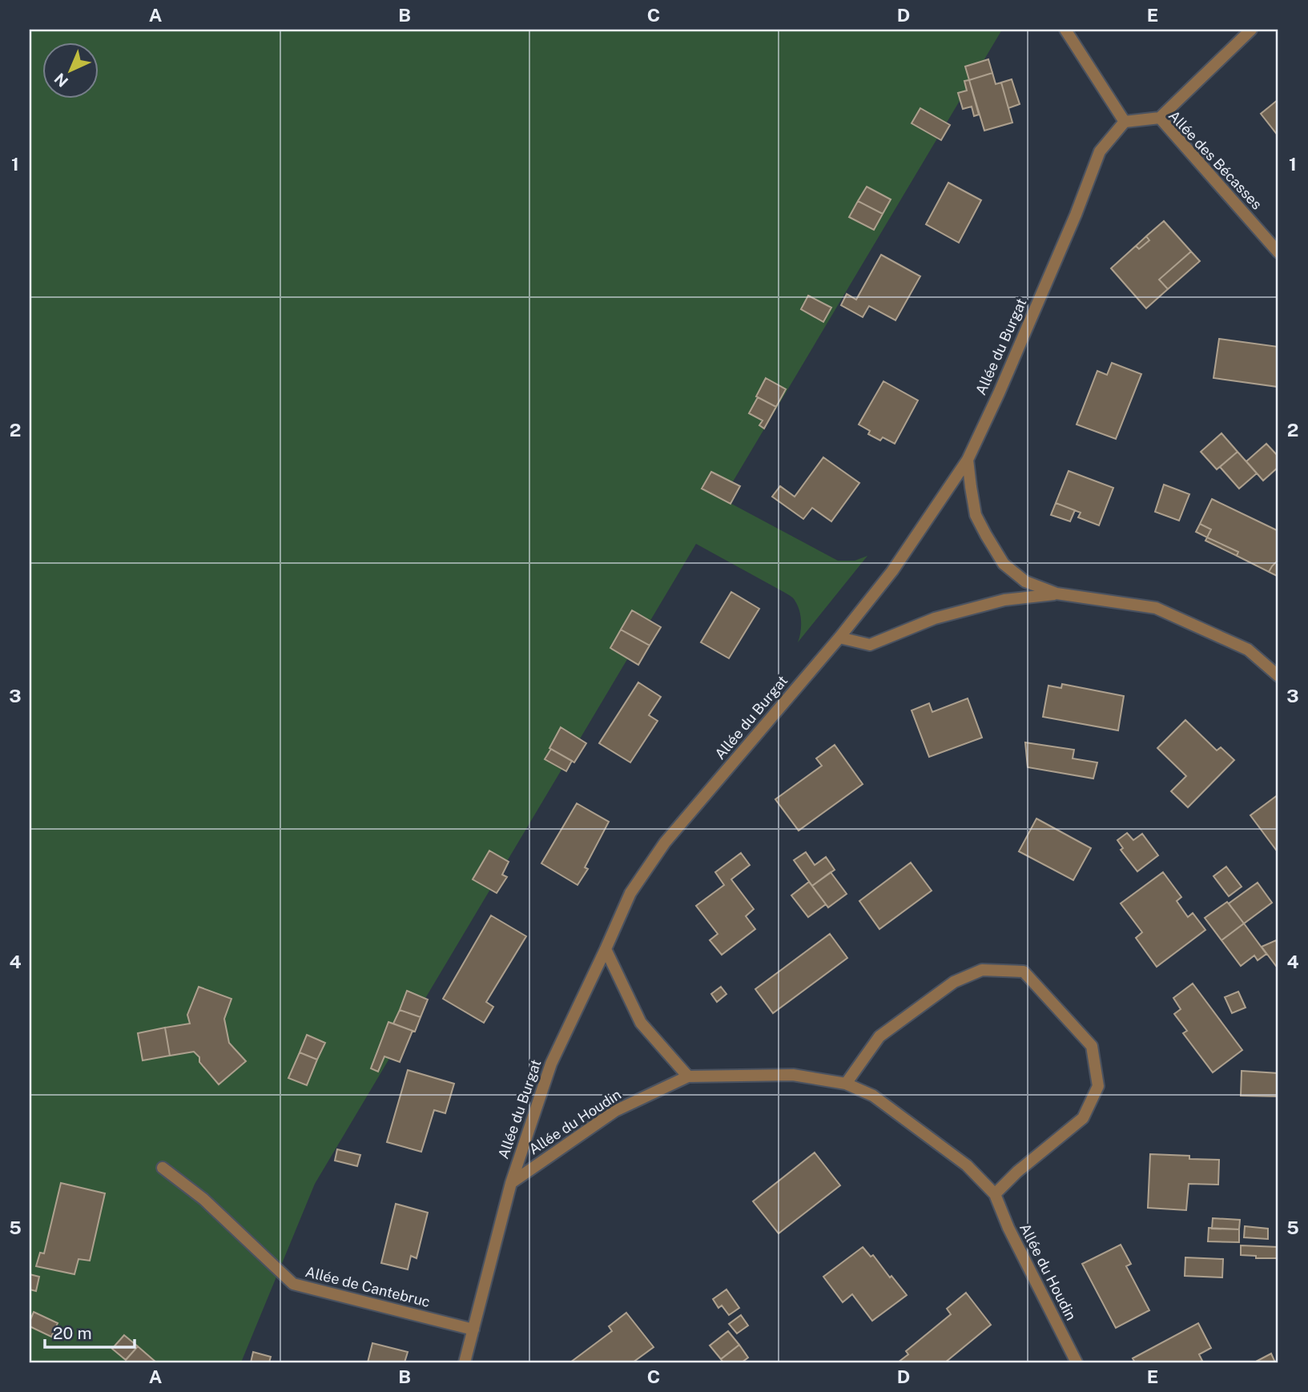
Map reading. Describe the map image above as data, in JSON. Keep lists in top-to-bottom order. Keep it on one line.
{"streets":{"street":["Allée des Bécasses","Allée du Burgat","Allée du Houdin","Allée de Cantebruc"]},"crossings":[["Allée des Bécasses","Allée du Burgat"],["Allée du Burgat","Allée du Houdin"],["Allée du Burgat","Allée de Cantebruc"]],"scale_bar":"20 m","north":"bottom left","grid":{"columns":["A","B","C","D","E"],"rows":["1","2","3","4","5"]}}
